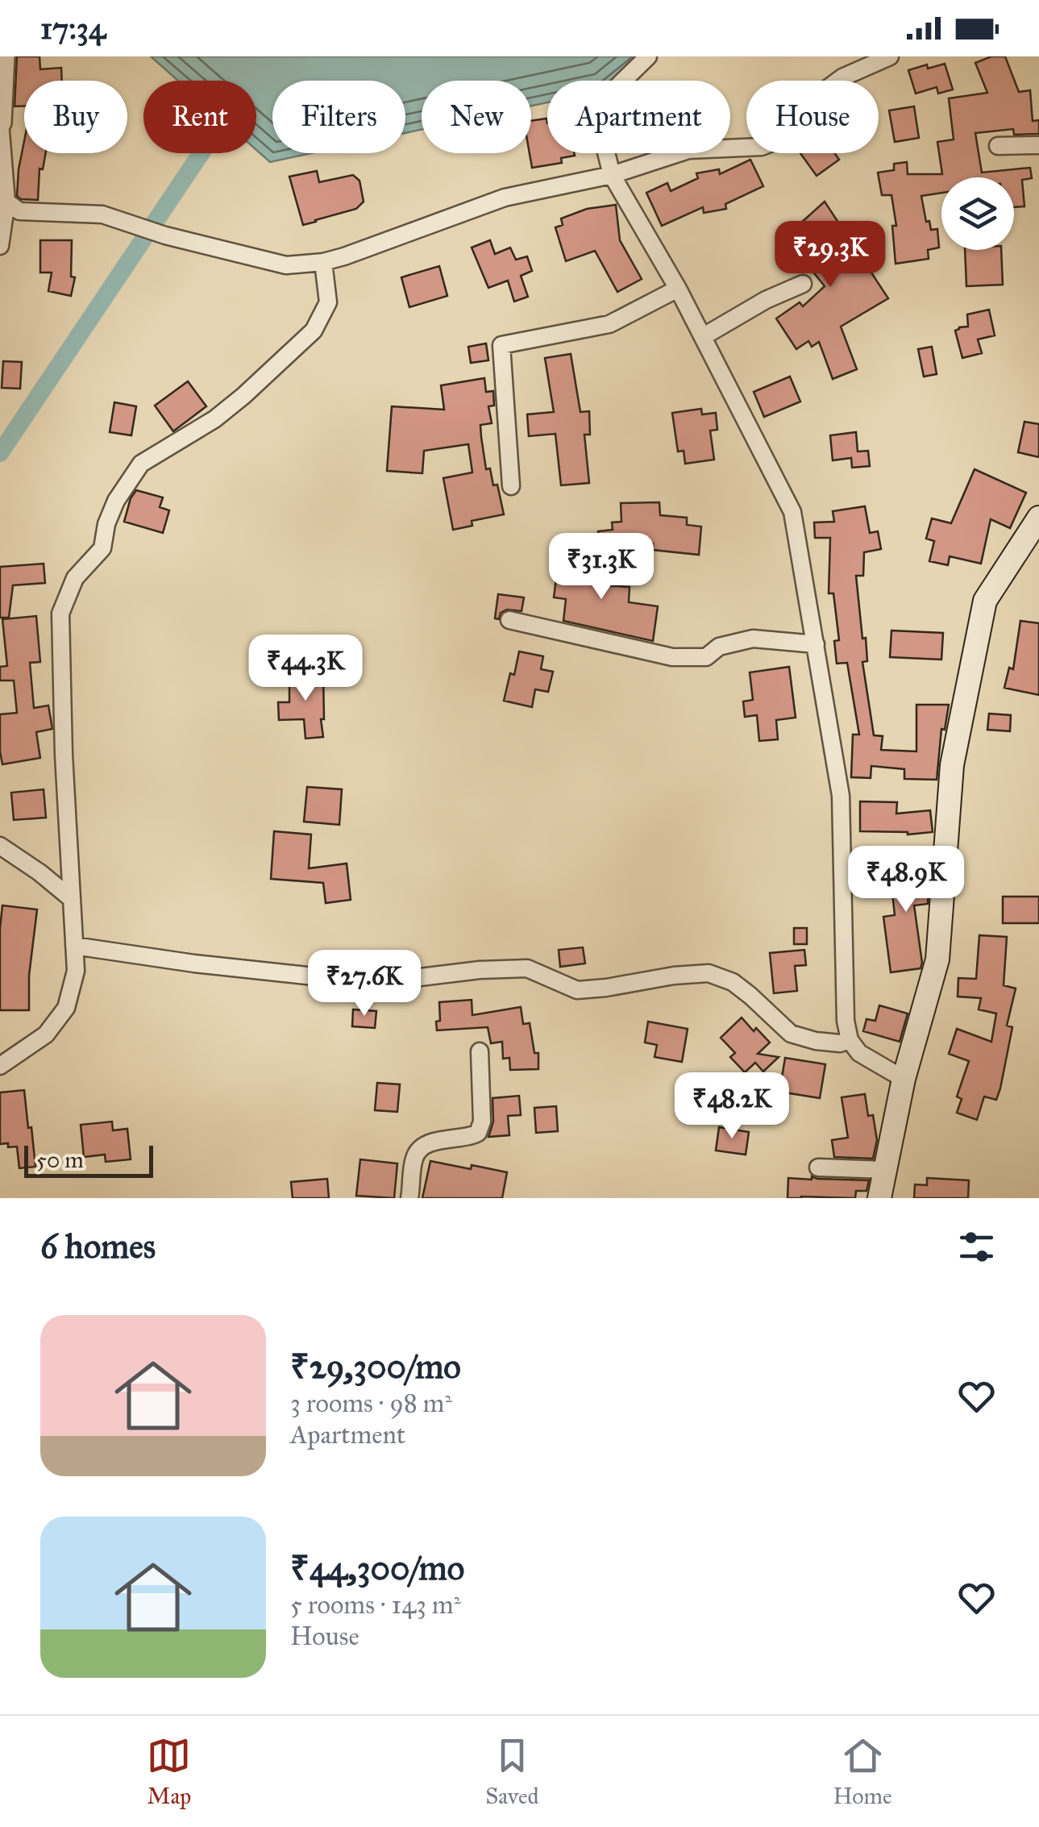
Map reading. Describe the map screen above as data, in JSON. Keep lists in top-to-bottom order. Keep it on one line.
{"scale_bar":"50 m","page":{"status":"17:34","chip":["Buy","Rent","Filters","New","Apartment","House"],"price":["₹29.3K","₹31.3K","₹44.3K","₹48.9K","₹27.6K","₹48.2K"],"scale":"50 m","heading":"6 homes","list":[{"name":"₹29,300/mo","note":"3 rooms · 98 m² · Apartment"},{"name":"₹44,300/mo","note":"5 rooms · 143 m² · House"}],"tabs":["Map","Saved","Home"]}}
